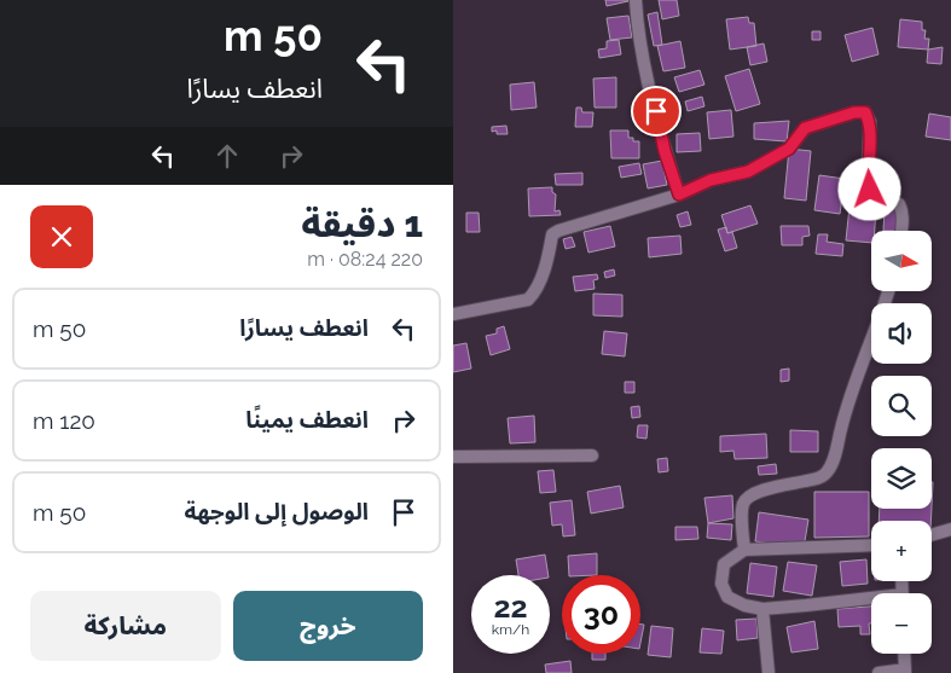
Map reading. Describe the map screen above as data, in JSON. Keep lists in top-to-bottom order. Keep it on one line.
{"north":"right","page":{"turn":["50 m","انعطف يسارًا"],"heading":["1 دقيقة","220 m · 08:24"],"map_buttons":["+","−"],"list":[{"name":"انعطف يسارًا","value":"50 m"},{"name":"انعطف يمينًا","value":"120 m"},{"name":"الوصول إلى الوجهة","value":"50 m"}],"speed":"22 km/h","limit":"30","buttons":["خروج","مشاركة"]}}
